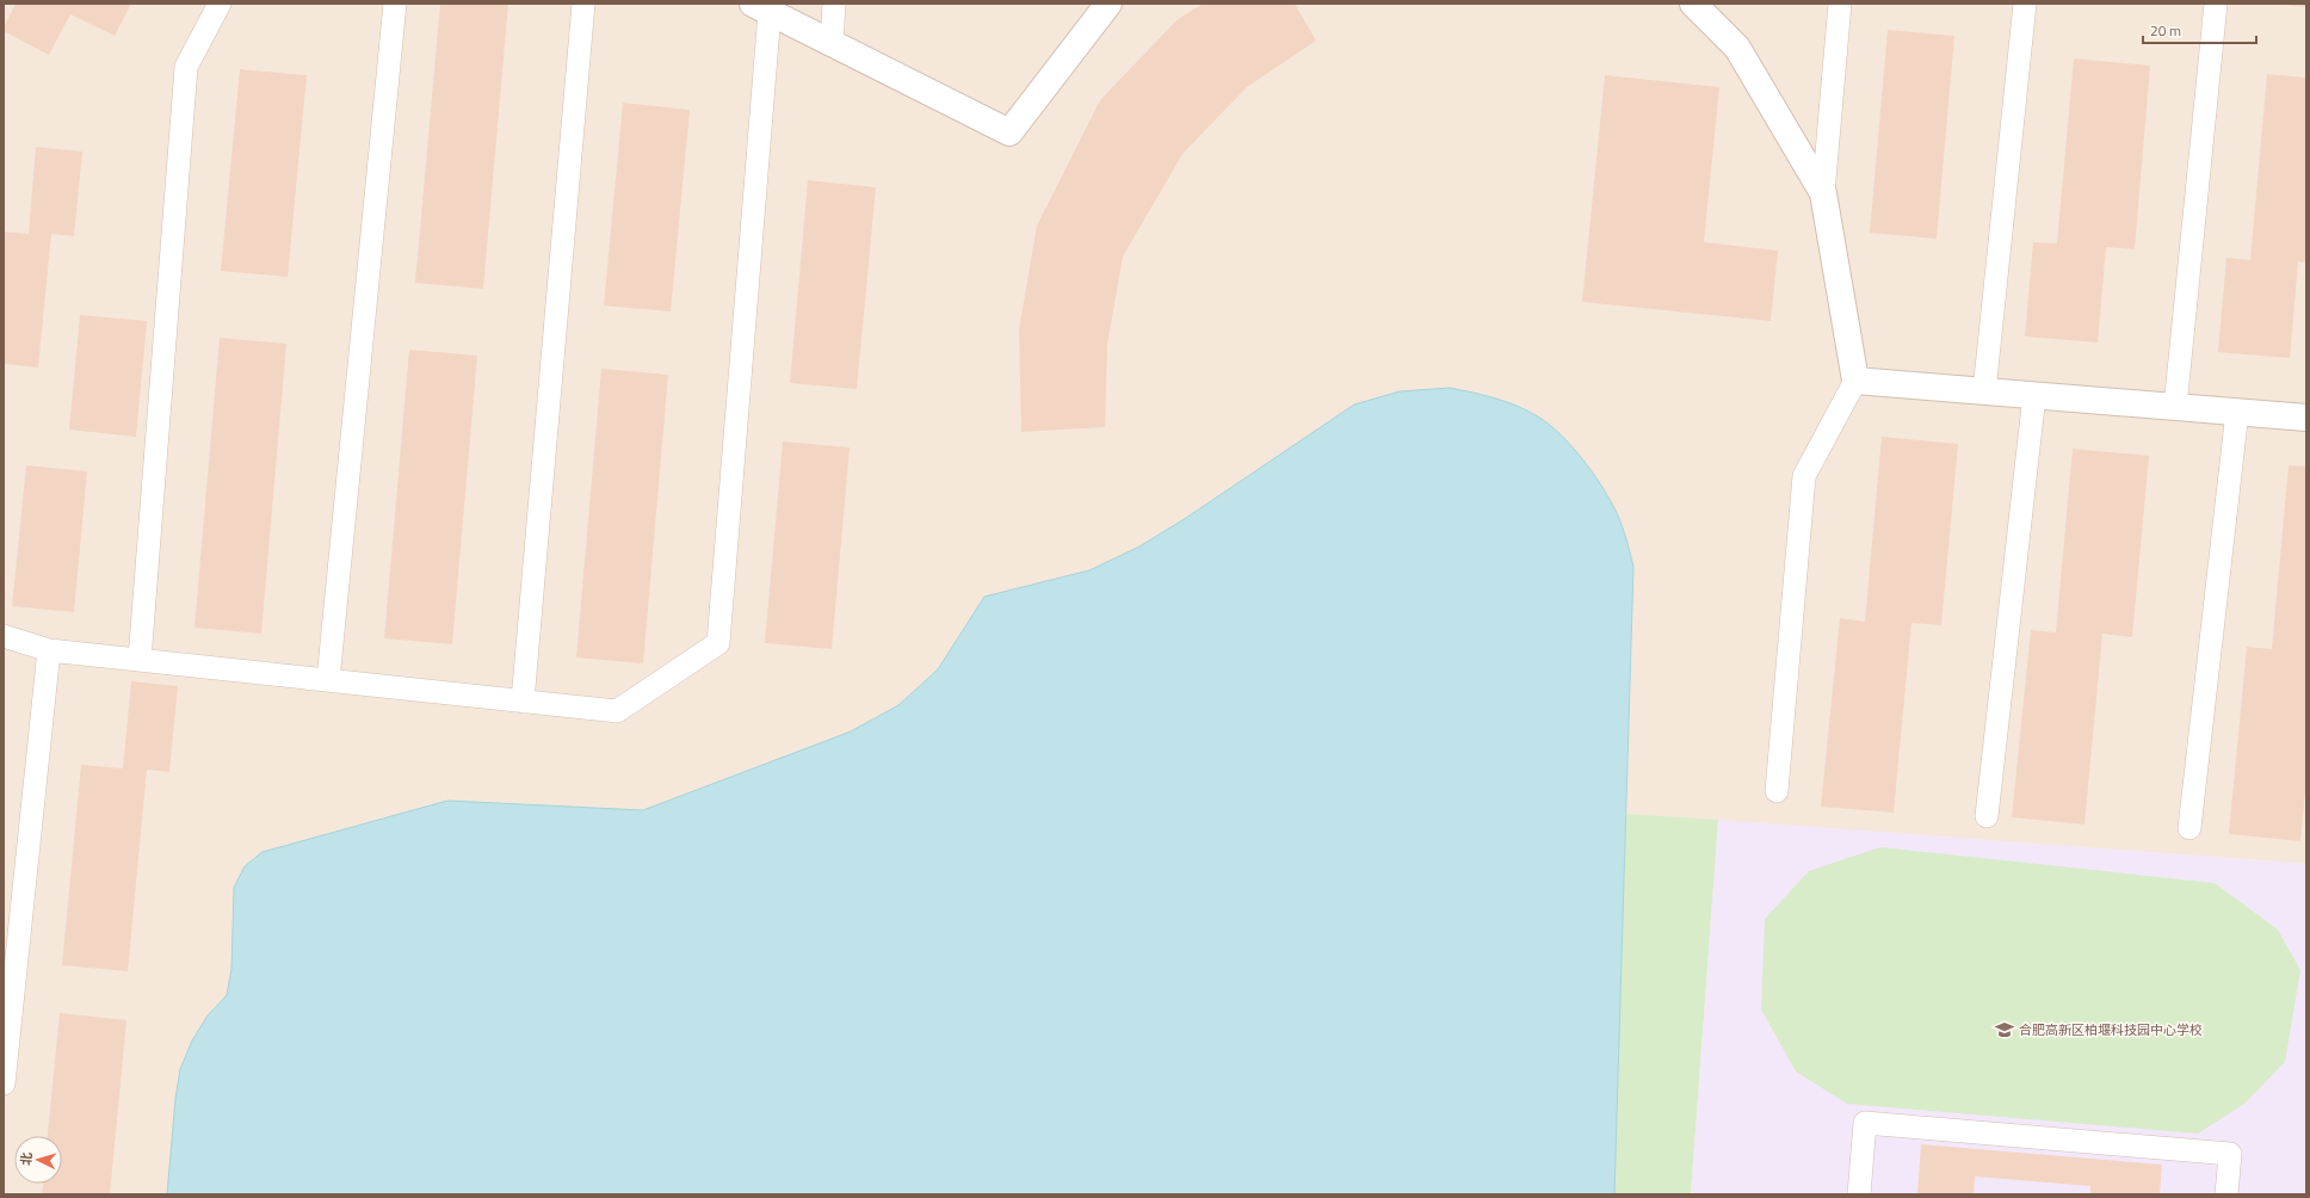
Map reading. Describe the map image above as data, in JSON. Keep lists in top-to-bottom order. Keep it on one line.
{"places":{"school or university":["合肥高新区柏堰科技园中心学校"]},"scale_bar":"20 m","north":"left"}
